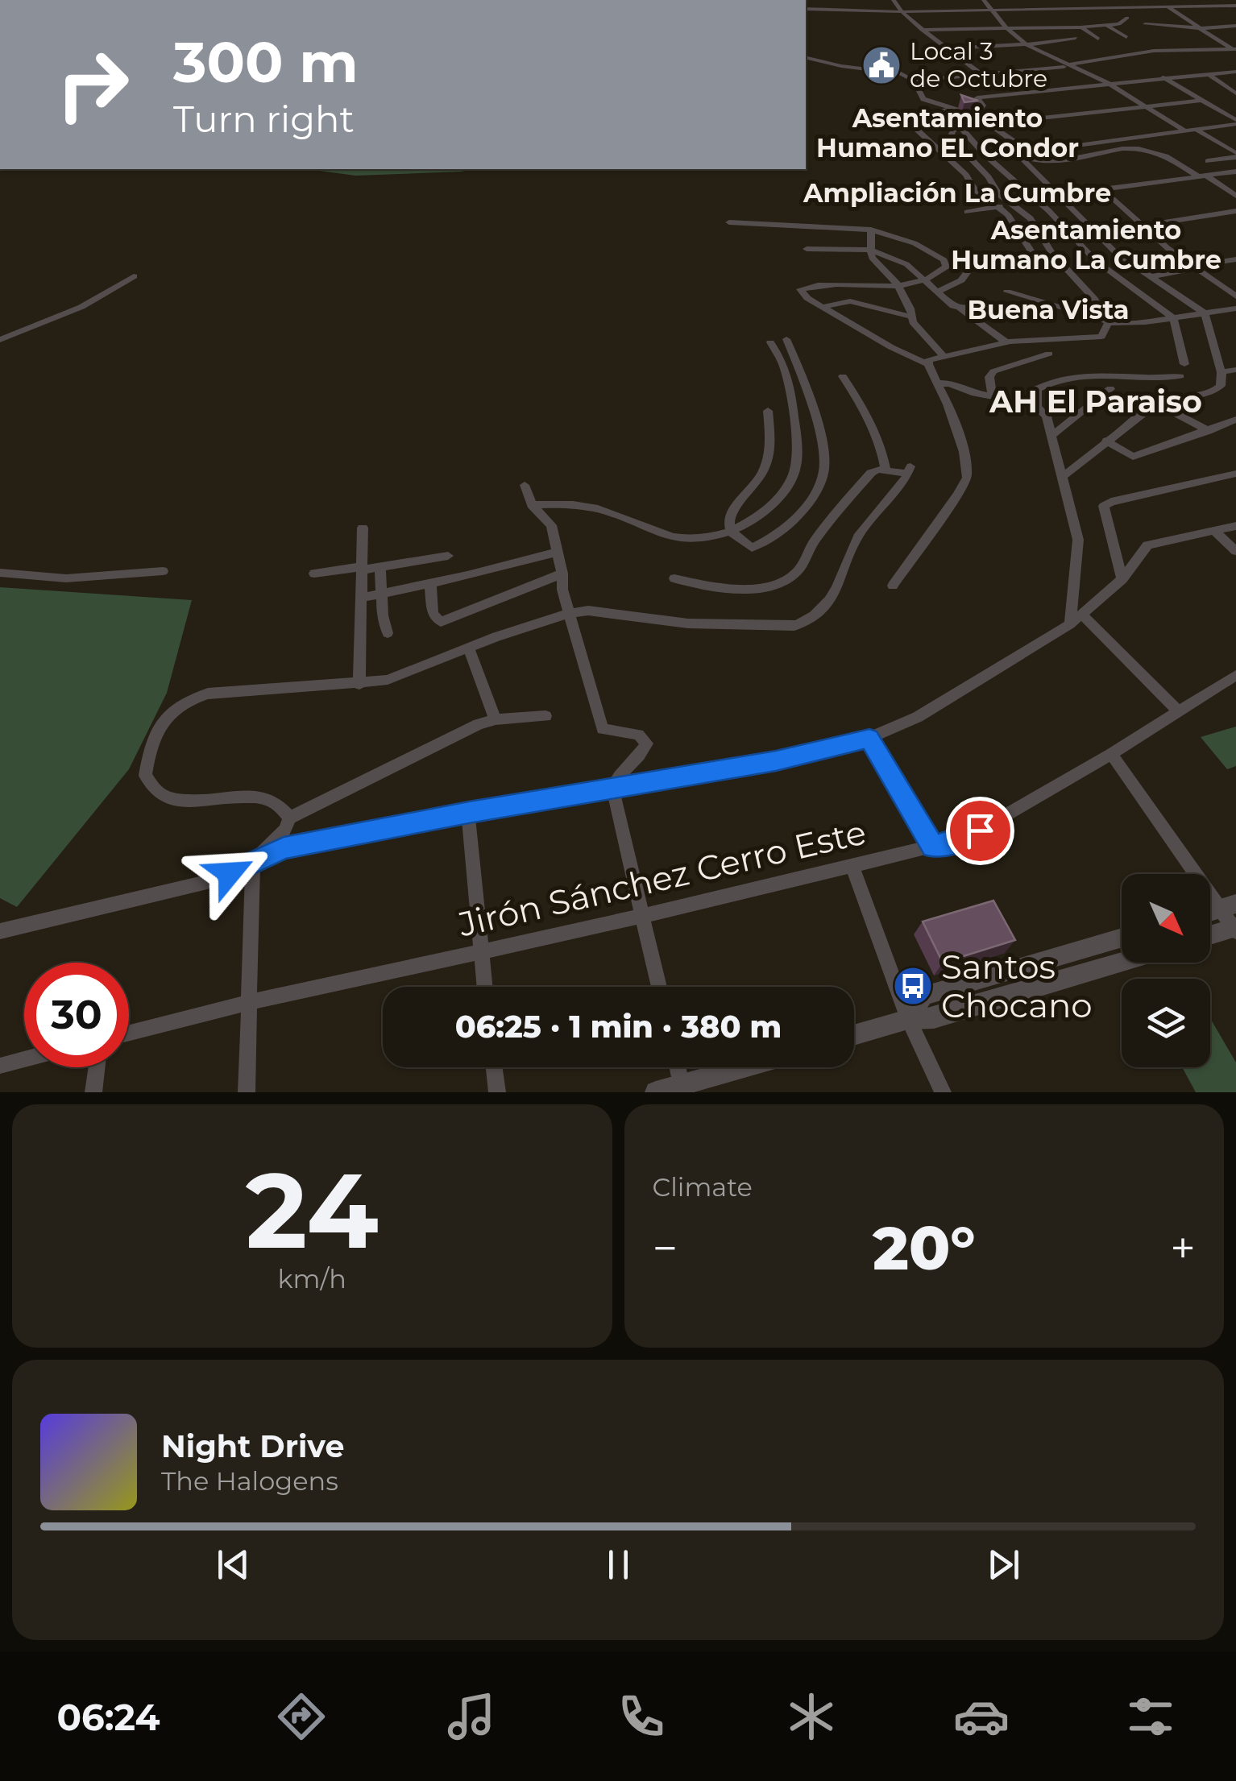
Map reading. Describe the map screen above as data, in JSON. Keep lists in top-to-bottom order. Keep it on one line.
{"streets":{"street":["Jirón Sánchez Cerro Este"]},"districts":["Asentamiento Humano EL Condor","Ampliación La Cumbre","Asentamiento Humano La Cumbre","Buena Vista","AH El Paraiso"],"places":{"public building":["Local 3 de Octubre"],"bus stop":["Santos Chocano"]},"north":"bottom right","page":{"turn":["300 m","Turn right"],"limit":"30","trip":"06:25 · 1 min · 380 m","tile":[["24","km/h"],"Climate"],"heat":["−","20°","+"],"song":["Night Drive","The Halogens"],"tabs":"06:24"}}
